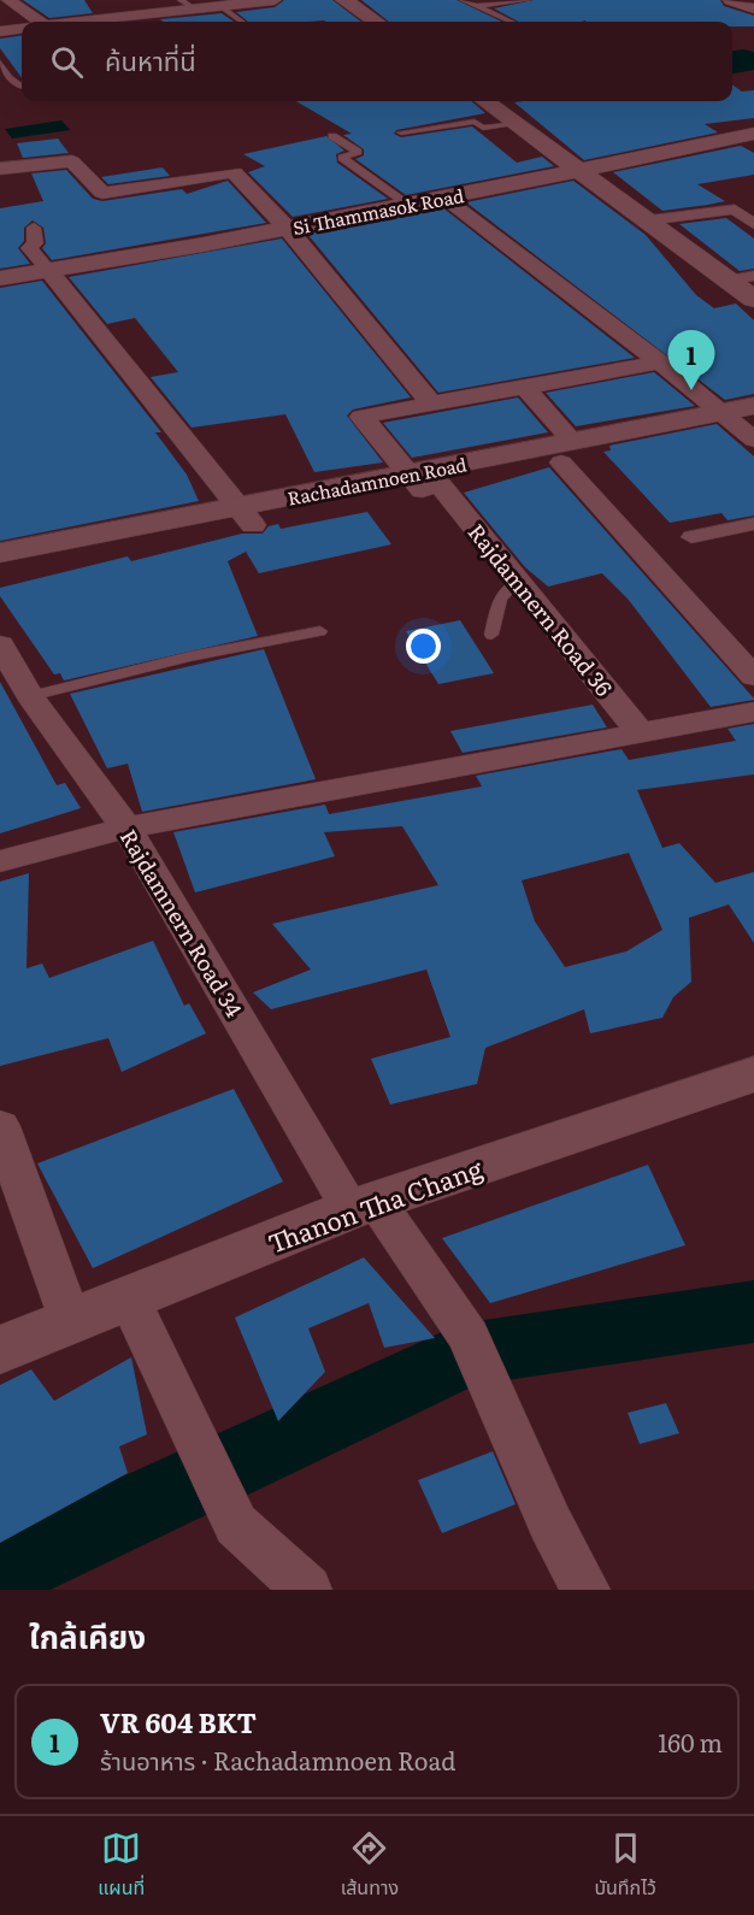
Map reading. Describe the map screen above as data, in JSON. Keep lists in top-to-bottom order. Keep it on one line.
{"streets":{"street":["Si Thammasok Road","Rachadamnoen Road","Rajdamnern Road 36","Rajdamnern Road 34","Thanon Tha Chang"]},"crossings":[["Rachadamnoen Road","Rajdamnern Road 36"],["Rajdamnern Road 34","Thanon Tha Chang"]],"page":{"search":"ค้นหาที่นี่","pins":"1","heading":"ใกล้เคียง","list":[{"mark":"1","name":"VR 604 BKT","note":"ร้านอาหาร · Rachadamnoen Road","value":"160 m"}],"nav":["แผนที่","เส้นทาง","บันทึกไว้"]}}
